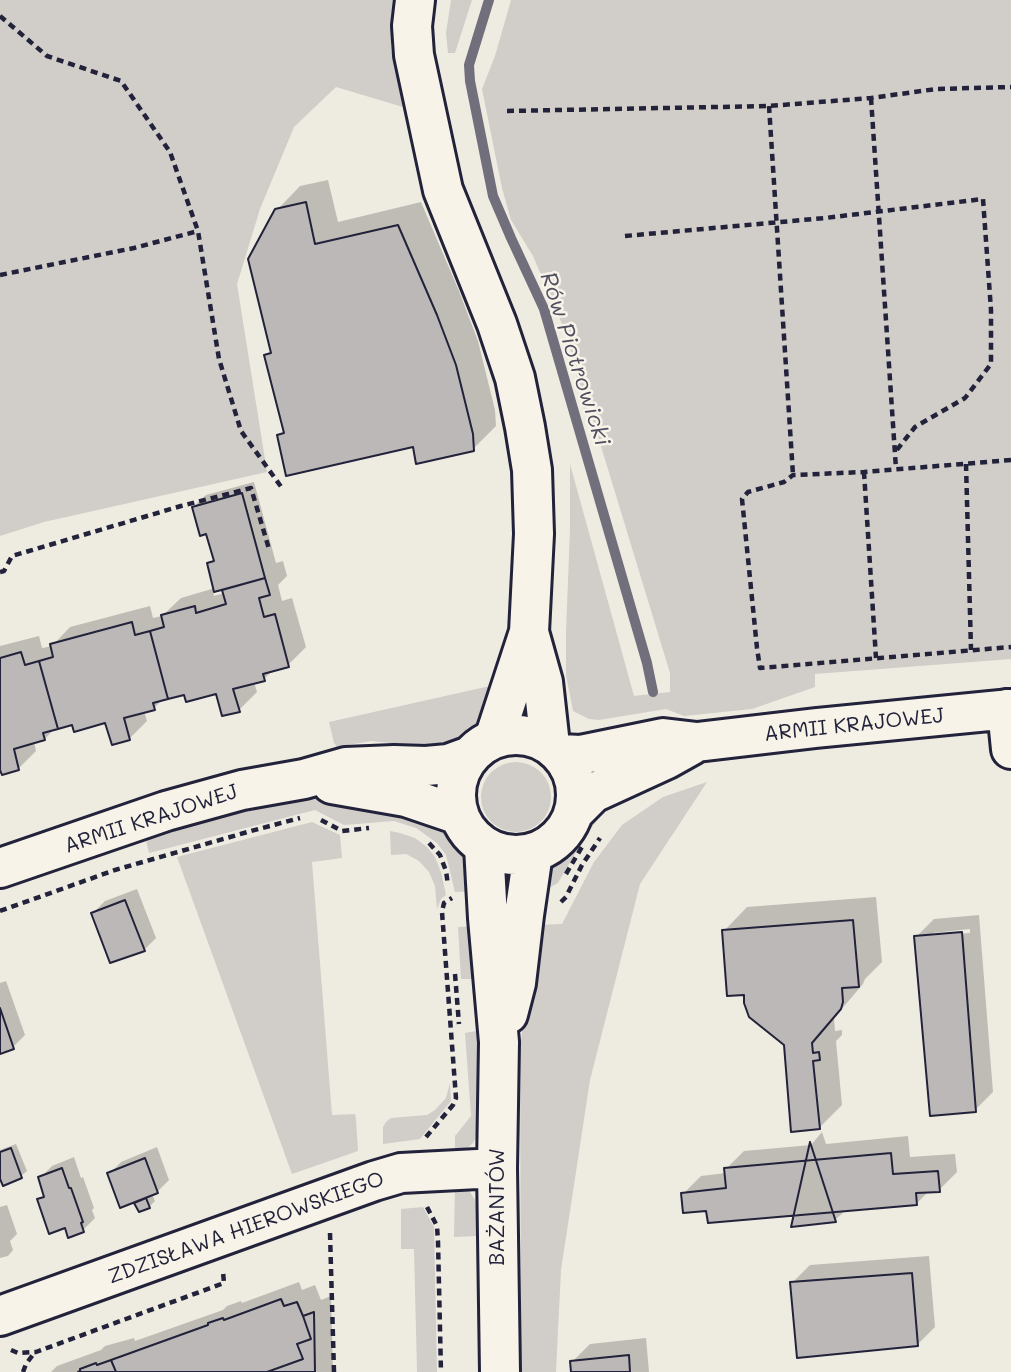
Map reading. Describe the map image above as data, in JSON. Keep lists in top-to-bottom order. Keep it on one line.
{"streets":{"street":["ARMII KRAJOWEJ","BAŻANTÓW","ZDZISŁAWA HIEROWSKIEGO"]},"crossings":[["ARMII KRAJOWEJ","BAŻANTÓW"],["BAŻANTÓW","ZDZISŁAWA HIEROWSKIEGO"]],"water":["Rów Piotrowicki"]}
